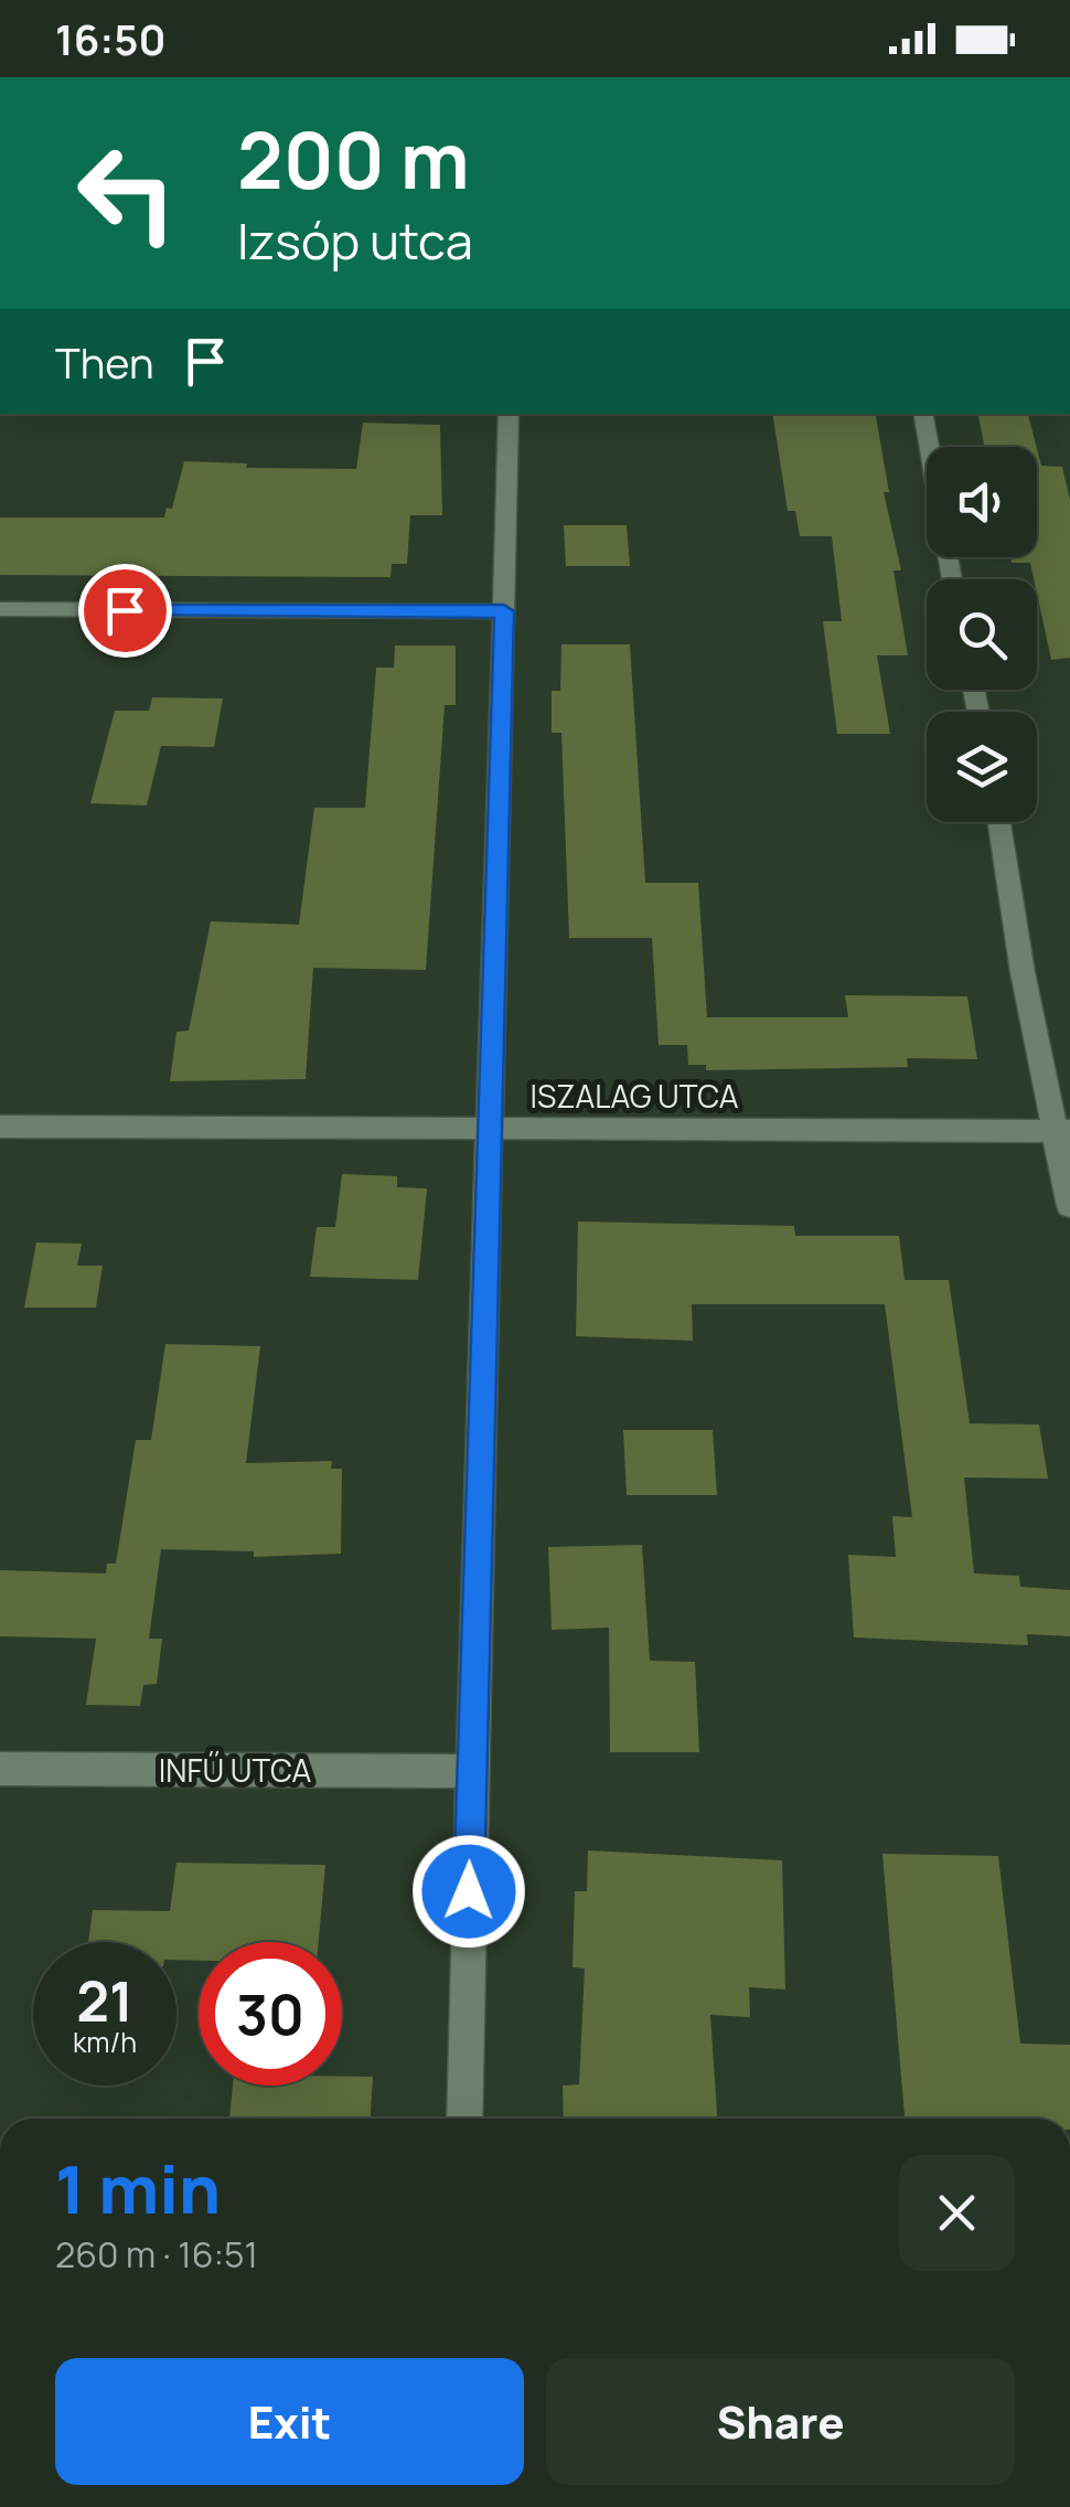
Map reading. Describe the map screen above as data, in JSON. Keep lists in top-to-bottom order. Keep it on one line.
{"streets":{"street":["ISZALAG UTCA","INFŰ UTCA"]},"page":{"status":"16:50","turn":["200 m","Izsóp utca"],"then":"Then","speed":"21 km/h","limit":"30","heading":["1 min","260 m · 16:51"],"buttons":["Exit","Share"]}}
